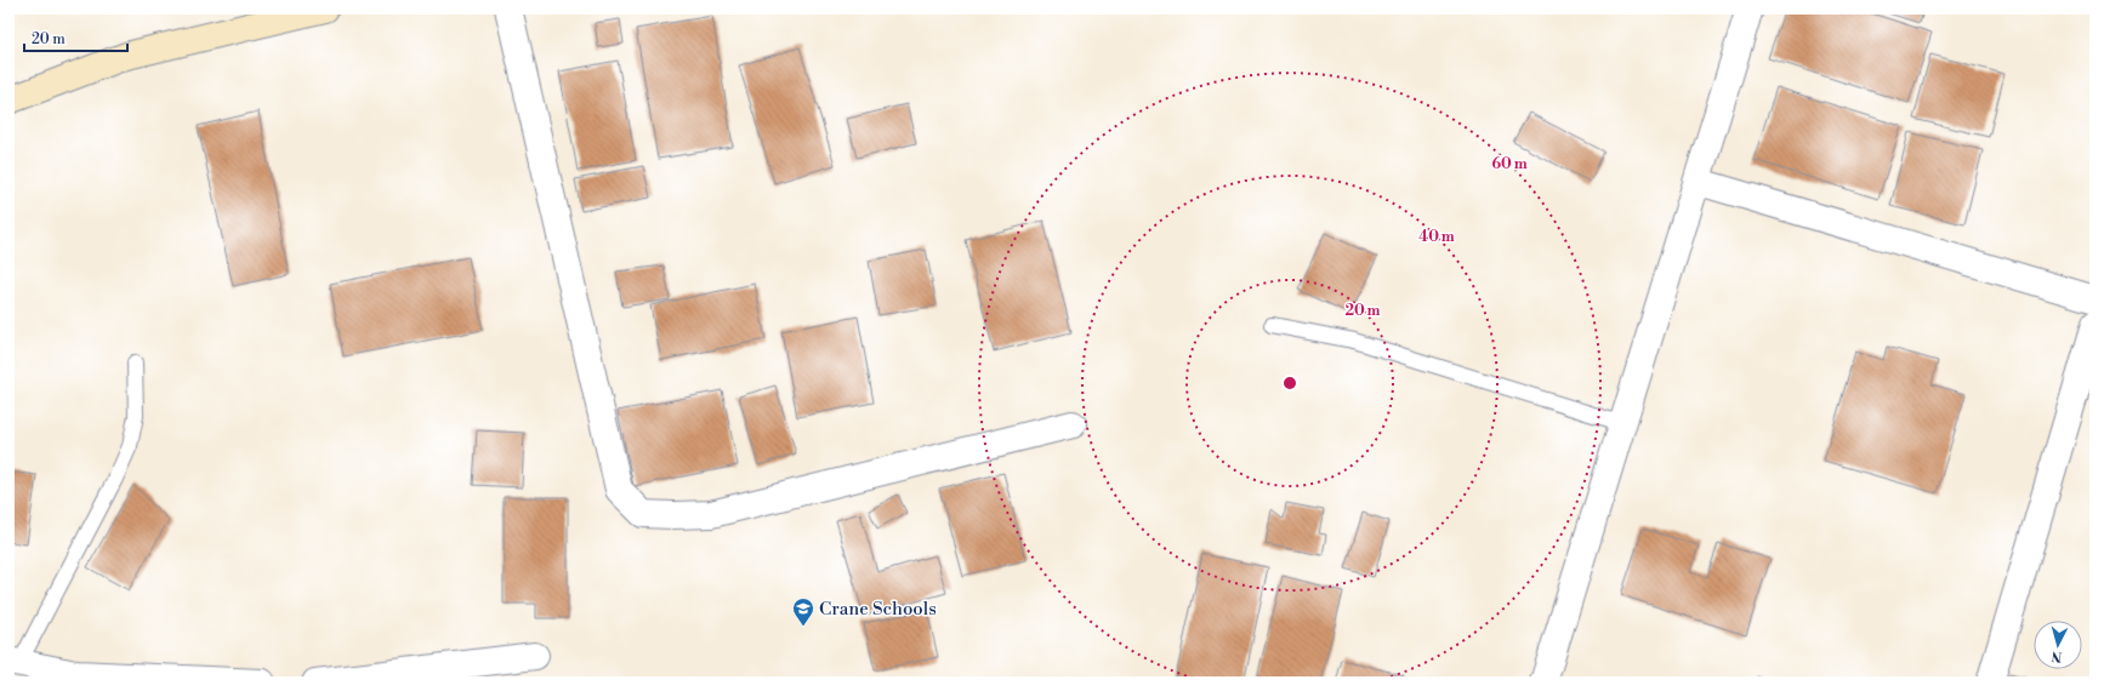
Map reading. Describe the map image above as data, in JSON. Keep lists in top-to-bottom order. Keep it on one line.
{"places":{"school or university":["Crane Schools"]},"scale_bar":"20 m","north":"bottom","rings":["60 m","40 m","20 m"]}
